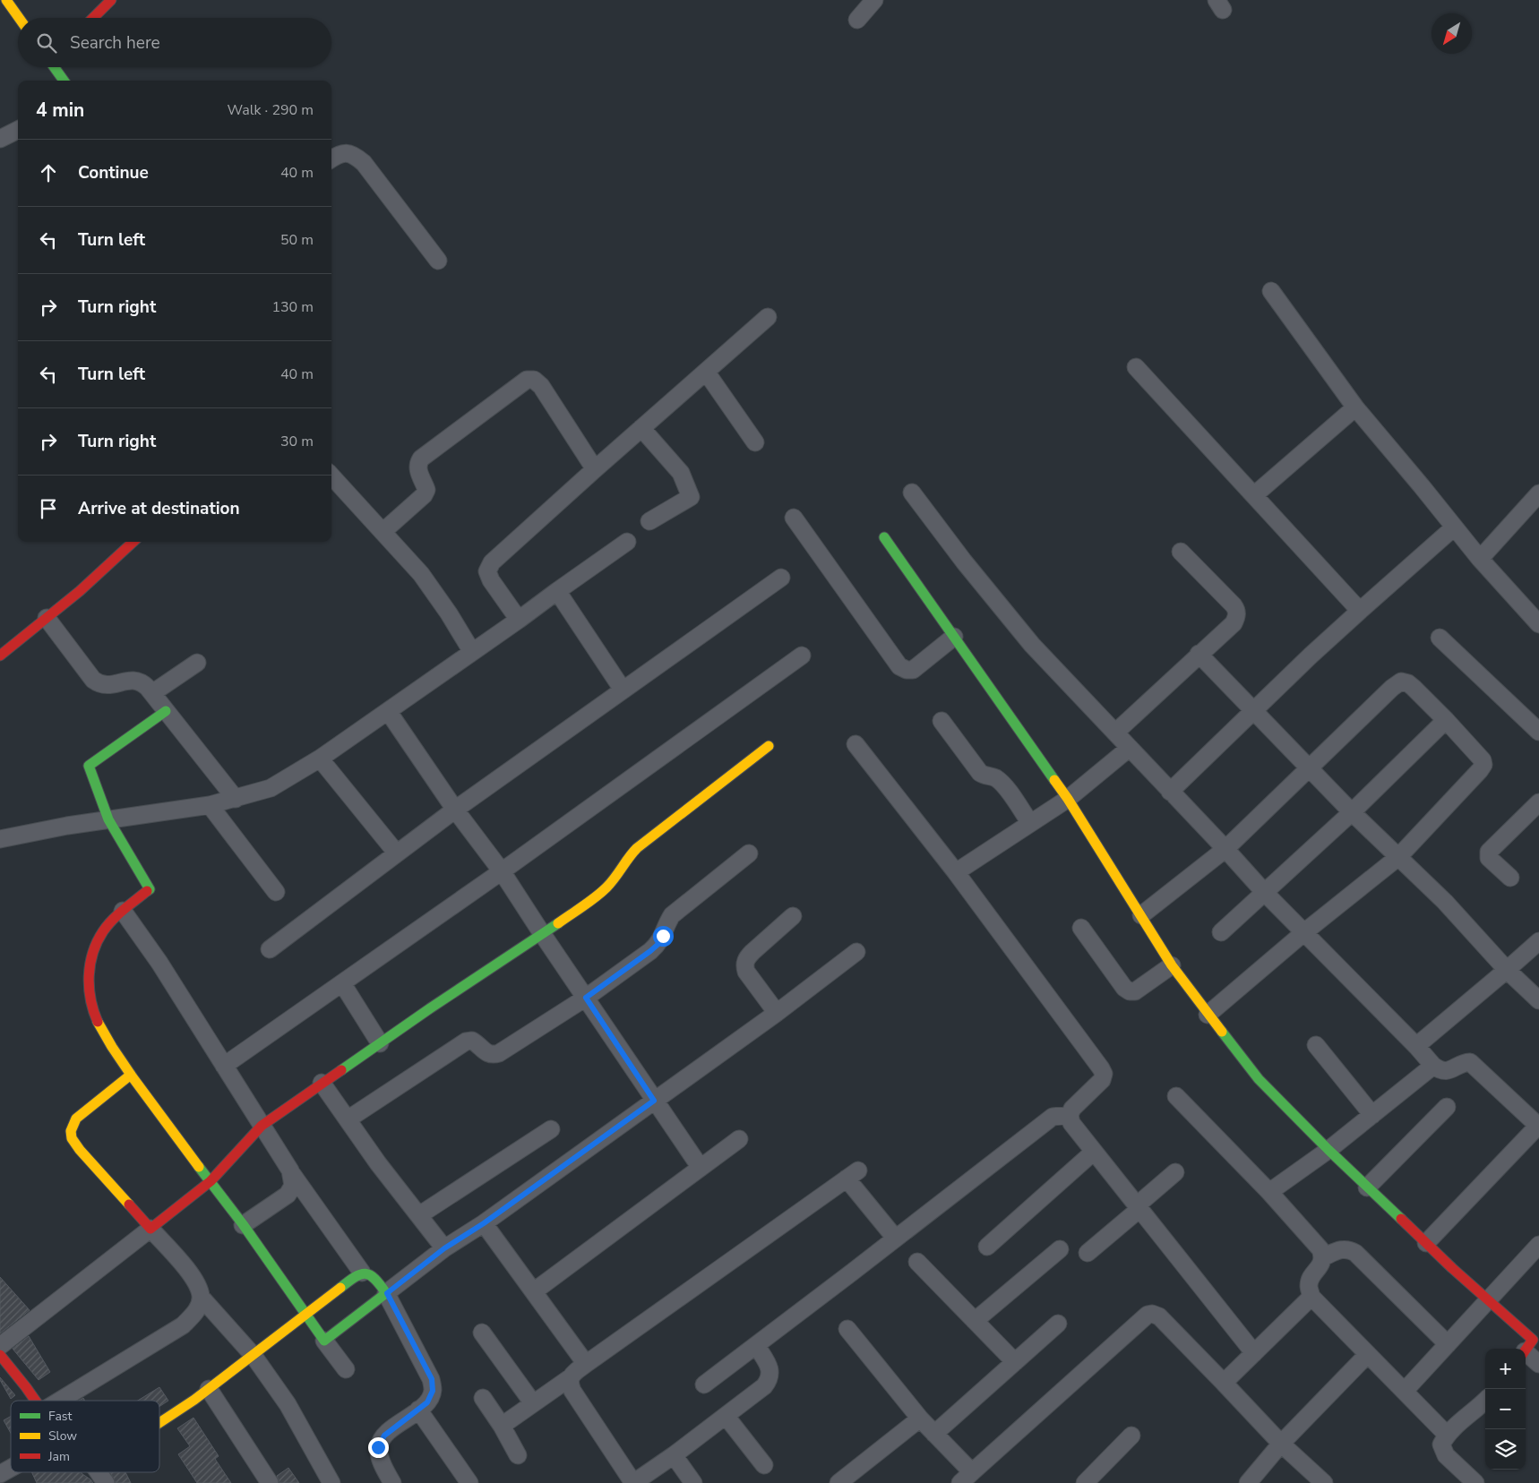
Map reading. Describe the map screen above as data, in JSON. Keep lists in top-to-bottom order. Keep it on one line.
{"legend":["Fast","Slow","Jam"],"north":"bottom left","page":{"search":"Search here","heading":["4 min","Walk · 290 m"],"list":[["Continue","40 m"],["Turn left","50 m"],["Turn right","130 m"],["Turn left","40 m"],["Turn right","30 m"],"Arrive at destination"],"map_buttons":["+","−"]}}
